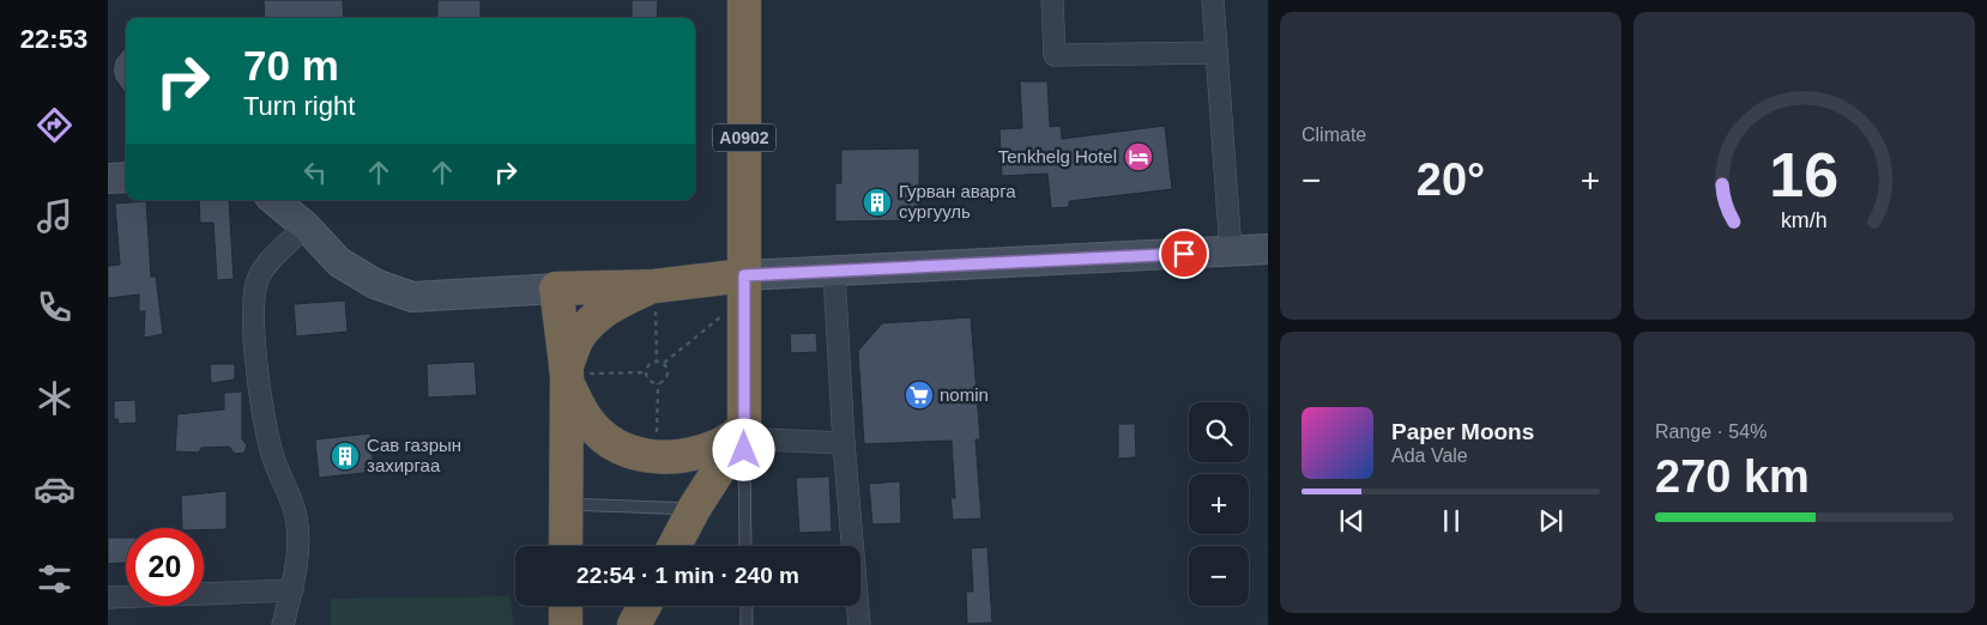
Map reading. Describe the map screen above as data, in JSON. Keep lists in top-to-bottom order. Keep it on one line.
{"streets":{"highway":["A0902"]},"places":{"hotel":["Tenkhelg Hotel"],"building":["Гурван аварга сургууль","Сав газрын захиргаа"],"supermarket":["nomin"]},"page":{"tabs":"22:53","tile":["Climate",["Range · 54%","270 km"]],"turn":["70 m","Turn right"],"heat":["−","20°","+"],"map_buttons":["+","−"],"song":["Paper Moons","Ada Vale"],"limit":"20","trip":"22:54 · 1 min · 240 m","gauge":["16","km/h"]}}
